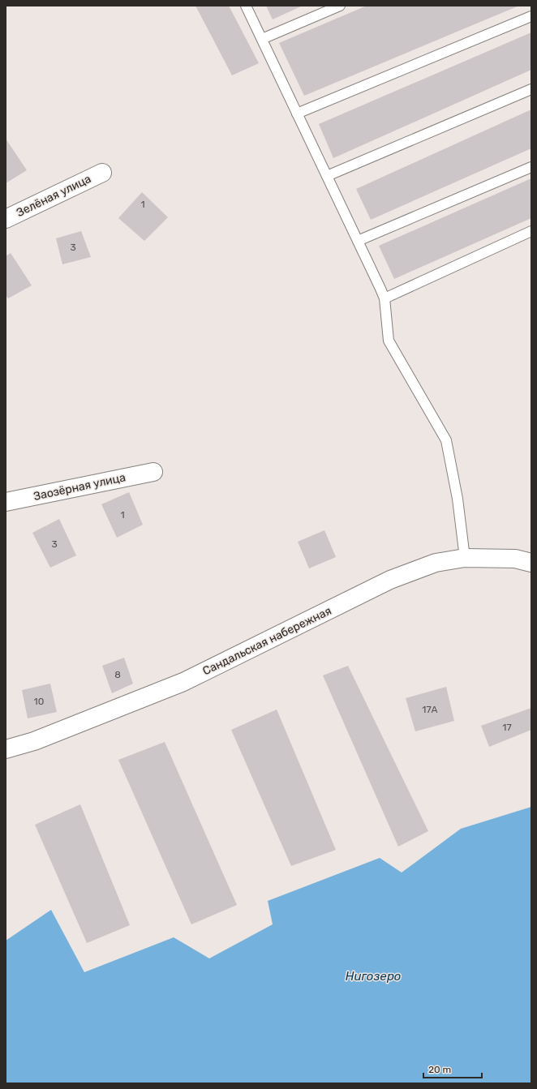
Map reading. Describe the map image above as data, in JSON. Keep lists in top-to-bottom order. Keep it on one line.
{"streets":{"street":["Зелёная улица","Заозёрная улица","Сандальская набережная"]},"water":["Нигозеро"],"house_numbers":["1","3","1","3","8","10","17А","17"],"scale_bar":"20 m"}
